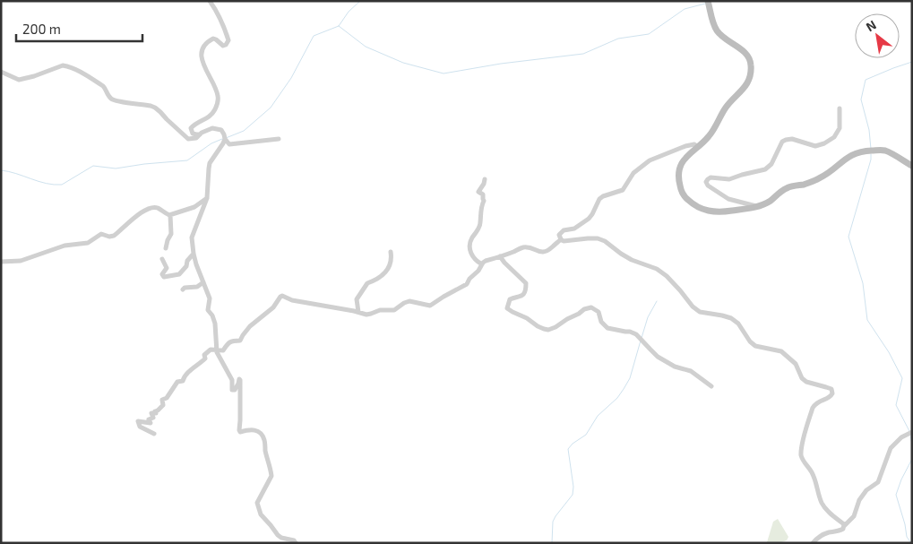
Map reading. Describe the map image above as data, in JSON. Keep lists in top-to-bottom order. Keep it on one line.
{"scale_bar":"200 m","north":"top left"}
